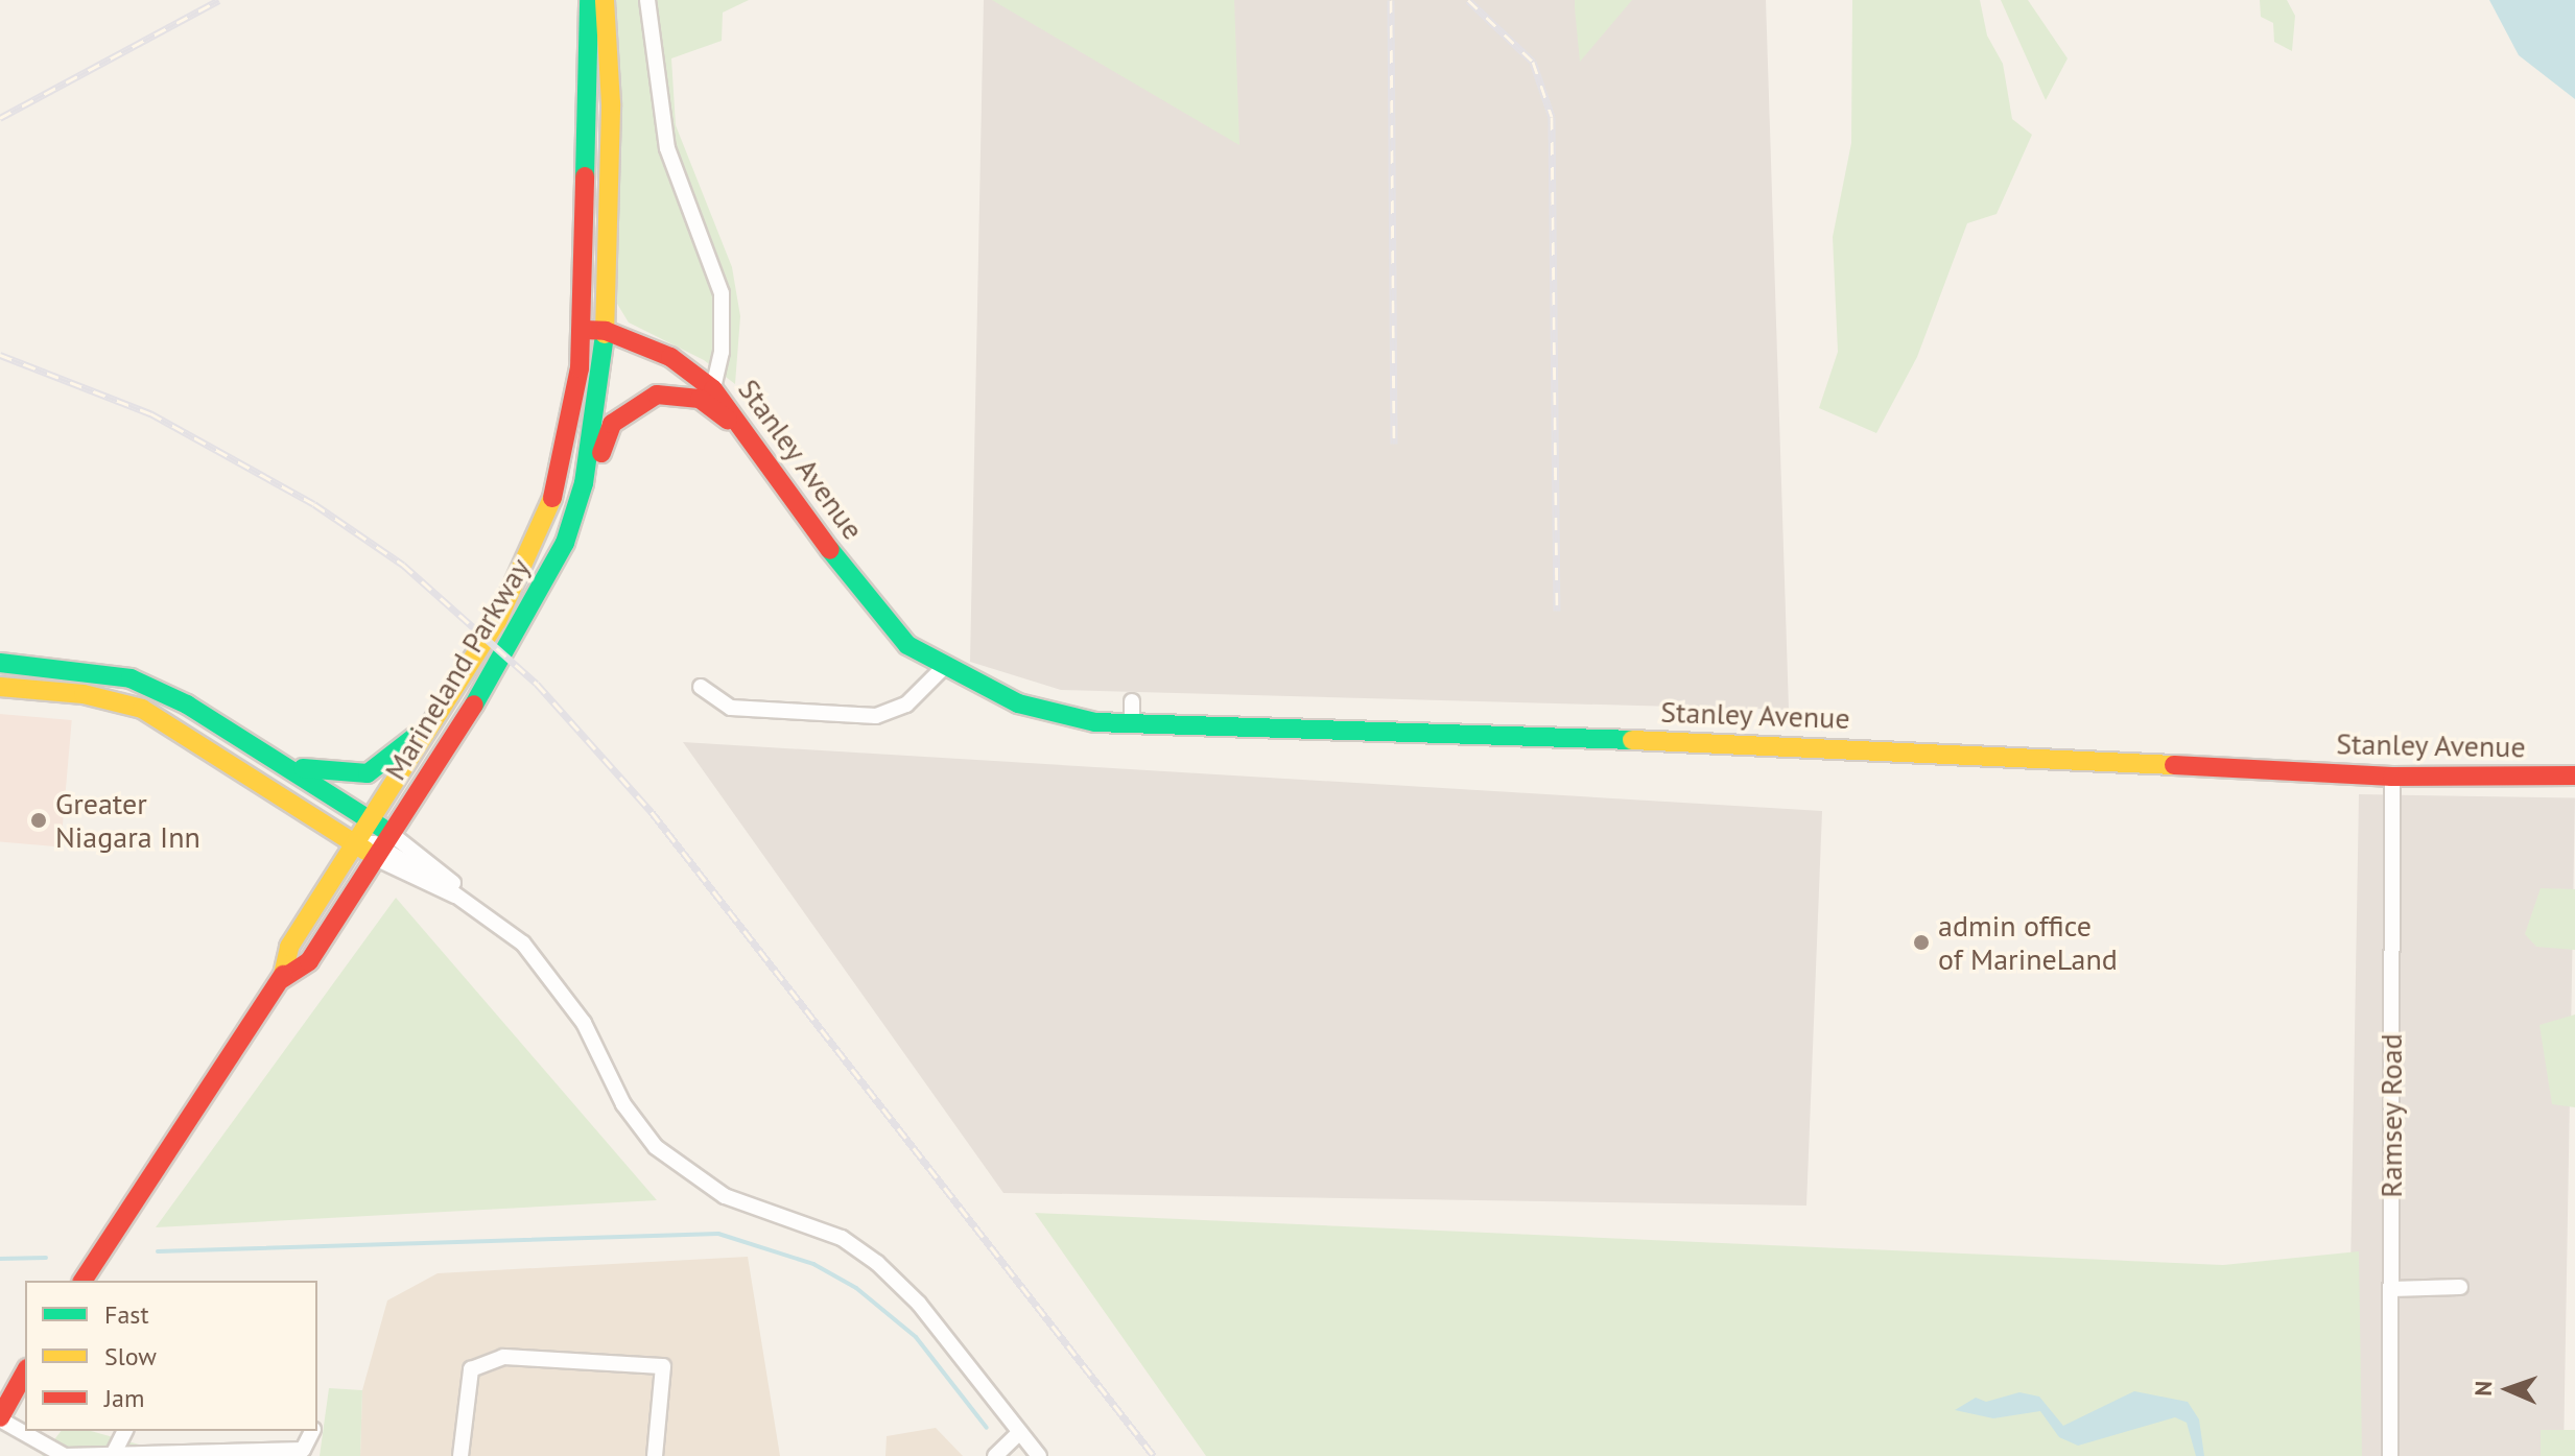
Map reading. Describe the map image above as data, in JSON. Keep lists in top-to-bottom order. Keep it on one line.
{"streets":{"main road":["Stanley Avenue","Marineland Parkway"],"street":["Ramsey Road"]},"crossings":[["Stanley Avenue","Marineland Parkway"],["Stanley Avenue","Ramsey Road"]],"places":["Greater Niagara Inn","admin office of MarineLand"],"legend":["Fast","Slow","Jam"],"north":"left"}
